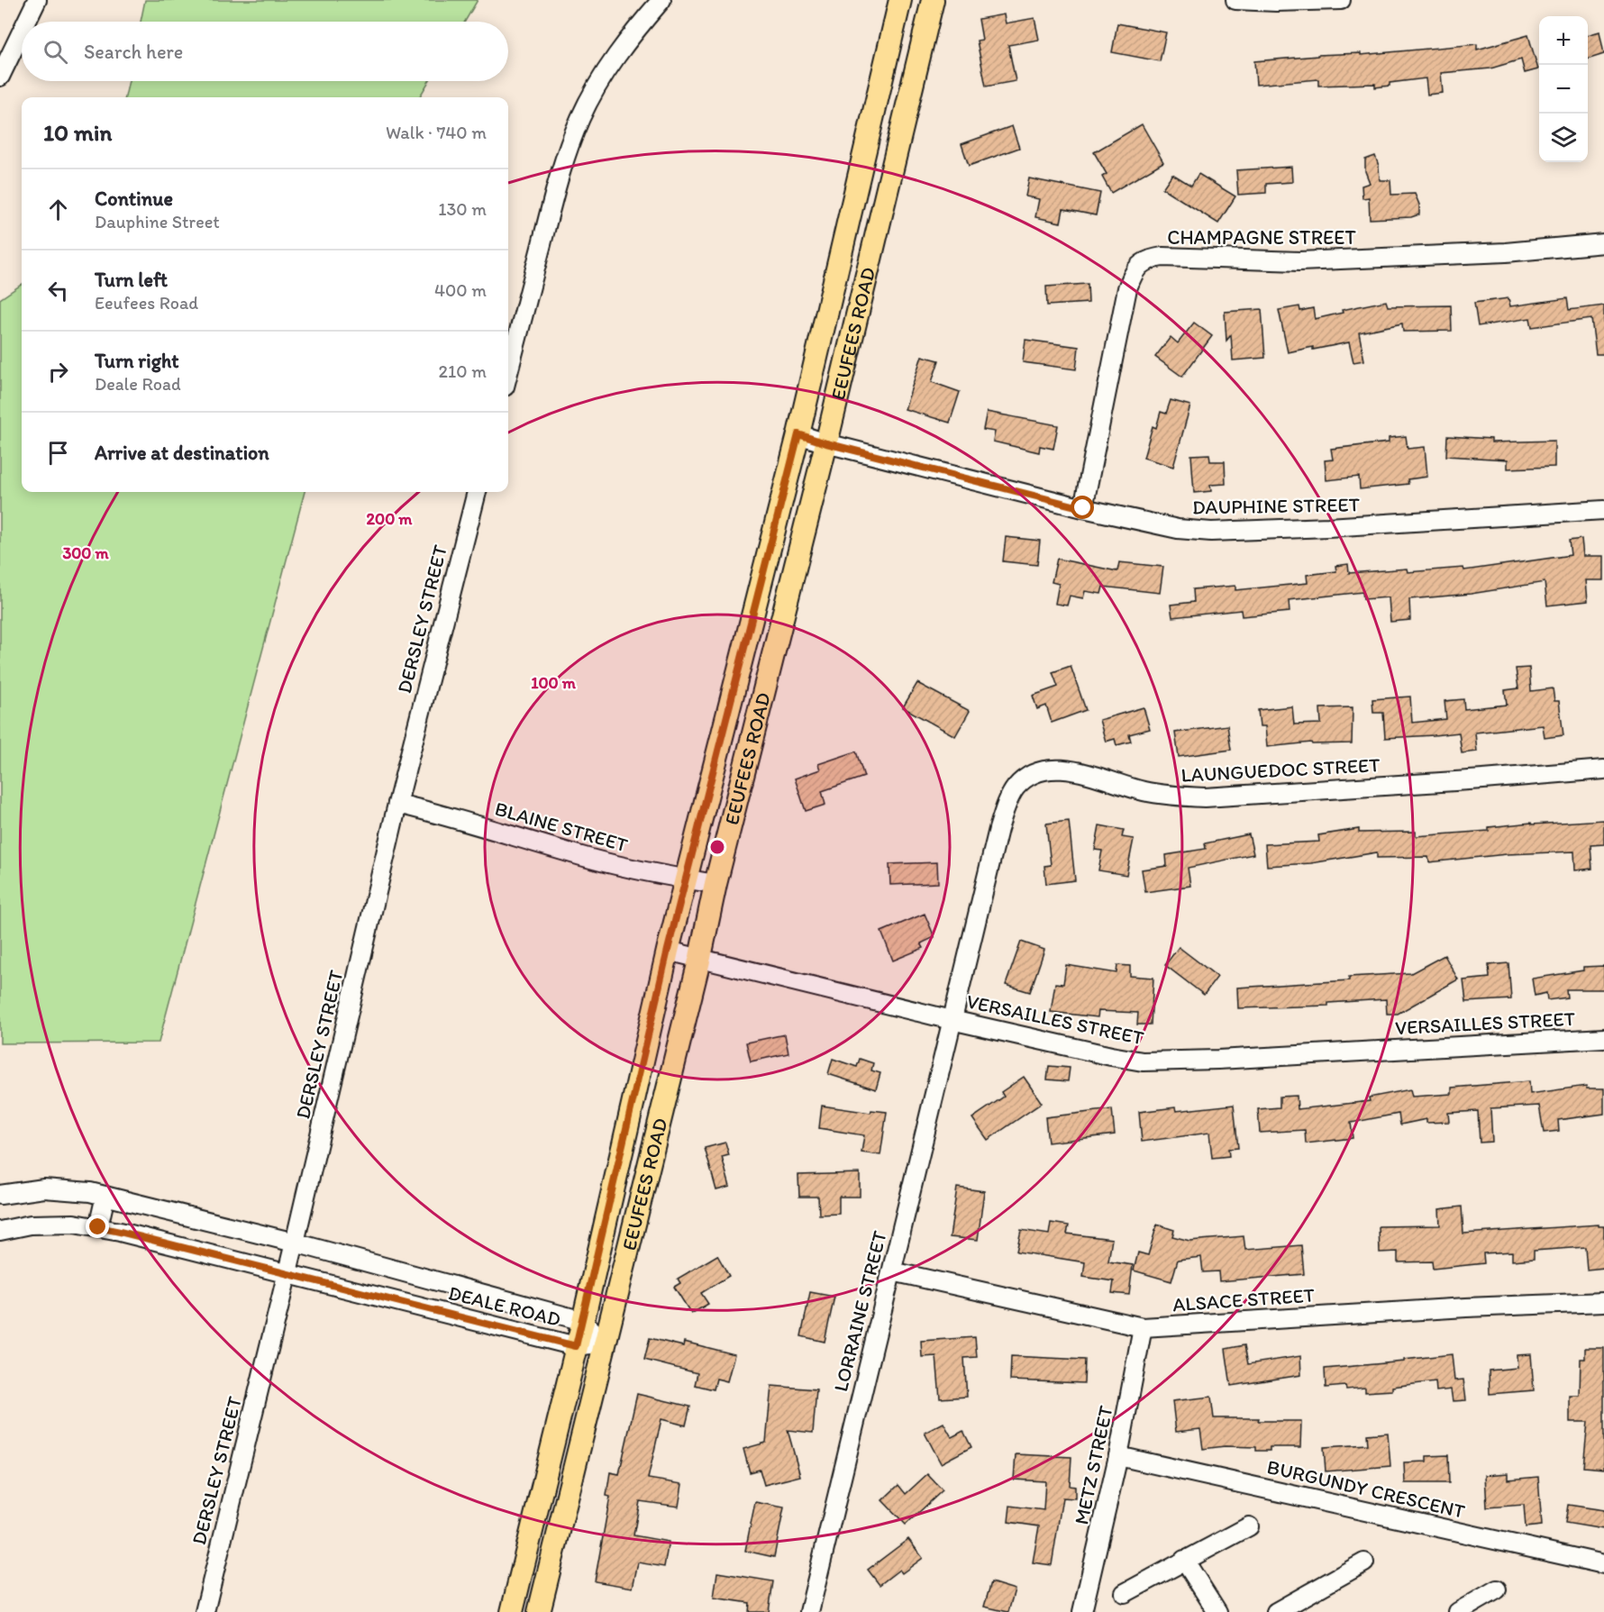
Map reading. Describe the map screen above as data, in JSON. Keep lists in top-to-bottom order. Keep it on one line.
{"streets":{"main road":["EEUFEES ROAD"],"street":["CHAMPAGNE STREET","DAUPHINE STREET","DERSLEY STREET","LAUNGUEDOC STREET","BLAINE STREET","VERSAILLES STREET","ALSACE STREET","DEALE ROAD","LORRAINE STREET","METZ STREET","BURGUNDY CRESCENT"]},"crossings":[["CHAMPAGNE STREET","DAUPHINE STREET"],["EEUFEES ROAD","DAUPHINE STREET"],["EEUFEES ROAD","BLAINE STREET"],["EEUFEES ROAD","VERSAILLES STREET"],["EEUFEES ROAD","DEALE ROAD"],["DERSLEY STREET","BLAINE STREET"],["DERSLEY STREET","DEALE ROAD"],["LAUNGUEDOC STREET","VERSAILLES STREET"],["LAUNGUEDOC STREET","LORRAINE STREET"],["VERSAILLES STREET","LORRAINE STREET"],["ALSACE STREET","LORRAINE STREET"],["ALSACE STREET","METZ STREET"],["METZ STREET","BURGUNDY CRESCENT"]],"page":{"map_buttons":["+","−"],"search":"Search here","heading":["10 min","Walk · 740 m"],"list":[["Continue","Dauphine Street","130 m"],["Turn left","Eeufees Road","400 m"],["Turn right","Deale Road","210 m"],"Arrive at destination"]},"rings":["200 m","300 m","100 m"]}
